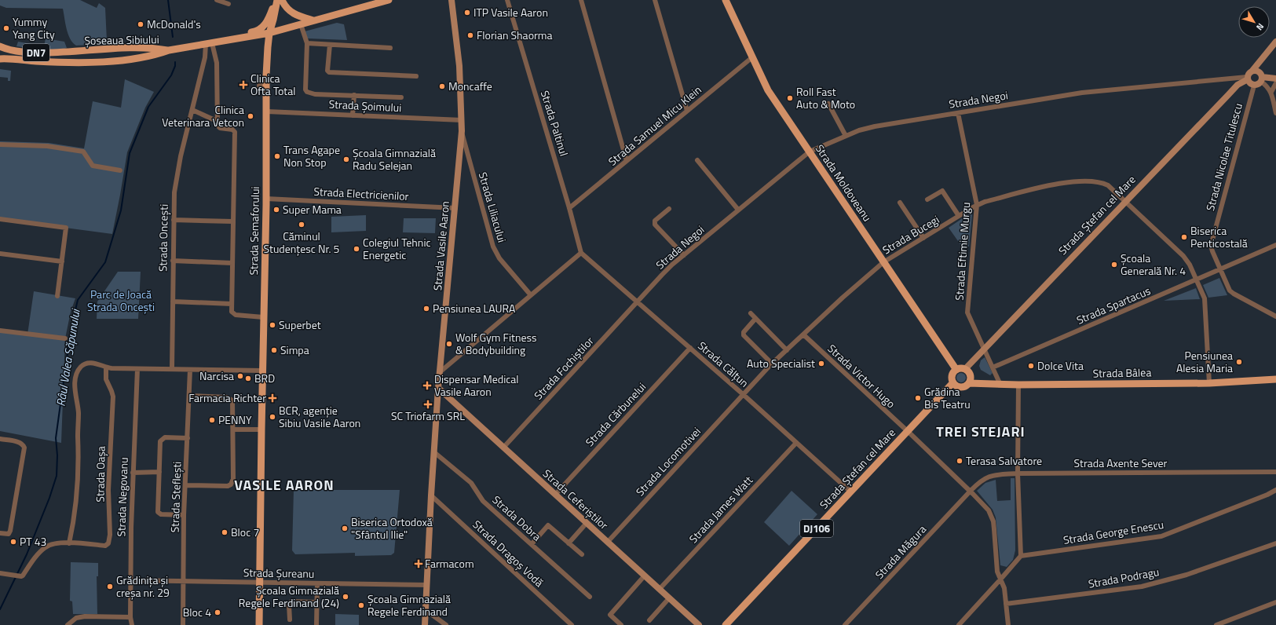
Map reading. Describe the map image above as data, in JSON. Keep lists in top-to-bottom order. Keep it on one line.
{"streets":{"main road":["Șoseaua Sibiului","DN7","Strada Moldoveanu","Strada Ștefan cel Mare","Strada Semaforului","Strada Bâlea","DJ106"],"street":["Strada Negoi","Strada Șoimului","Strada Paltinul","Strada Samuel Micu Klein","Strada Nicolae Titulescu","Strada Electricienilor","Strada Liliacului","Strada Bucegi","Strada Oncești","Strada Vasile Aaron","Strada Eftimie Murgu","Strada Spartacus","Strada Călțun","Strada Fochiștilor","Strada Victor Hugo","Strada Cărbunelui","Strada Locomotivei","Strada Axente Sever","Strada Oașa","Strada Negovanu","Strada Steflești","Strada Ceferiștilor","Strada James Watt","Strada Dobra","Strada George Enescu","Strada Măgura","Strada Dragoș Vodă","Strada Șureanu","Strada Podragu"]},"crossings":[["Șoseaua Sibiului","DN7"],["DN7","Strada Semaforului"],["DN7","Strada Oncești"],["Strada Negoi","Strada Nicolae Titulescu"],["Strada Negoi","Strada Moldoveanu"],["Strada Negoi","Strada Ștefan cel Mare"],["Strada Negoi","Strada Eftimie Murgu"],["Strada Negoi","Strada Călțun"],["Strada Negoi","Strada Fochiștilor"],["Strada Șoimului","Strada Semaforului"],["Strada Șoimului","Strada Vasile Aaron"],["Strada Paltinul","Strada Samuel Micu Klein"],["Strada Paltinul","Strada Călțun"],["Strada Samuel Micu Klein","Strada Moldoveanu"],["Strada Nicolae Titulescu","Strada Ștefan cel Mare"],["Strada Nicolae Titulescu","Strada Spartacus"],["Strada Moldoveanu","Strada Ștefan cel Mare"],["Strada Moldoveanu","Strada Bucegi"],["Strada Moldoveanu","Strada Bâlea"],["Strada Moldoveanu","DJ106"],["Strada Electricienilor","Strada Semaforului"],["Strada Electricienilor","Strada Vasile Aaron"],["Strada Liliacului","Strada Vasile Aaron"],["Strada Ștefan cel Mare","Strada Bucegi"],["Strada Ștefan cel Mare","Strada Eftimie Murgu"],["Strada Ștefan cel Mare","Strada Călțun"],["Strada Ștefan cel Mare","Strada Bâlea"],["Strada Ștefan cel Mare","Strada Victor Hugo"],["Strada Ștefan cel Mare","DJ106"],["Strada Semaforului","Strada Șureanu"],["Strada Bucegi","Strada Eftimie Murgu"],["Strada Bucegi","Strada Spartacus"],["Strada Bucegi","Strada Călțun"],["Strada Bucegi","Strada Victor Hugo"],["Strada Bucegi","Strada Locomotivei"],["Strada Vasile Aaron","Strada Ceferiștilor"],["Strada Vasile Aaron","Strada Dobra"],["Strada Vasile Aaron","Strada Dragoș Vodă"],["Strada Vasile Aaron","Strada Șureanu"],["Strada Eftimie Murgu","Strada Spartacus"],["Strada Eftimie Murgu","Strada Bâlea"],["Strada Călțun","Strada Fochiștilor"],["Strada Călțun","Strada Cărbunelui"],["Strada Călțun","Strada Locomotivei"],["Strada Călțun","Strada James Watt"],["Strada Fochiștilor","Strada Ceferiștilor"],["Strada Bâlea","DJ106"],["Strada Victor Hugo","Strada Axente Sever"],["Strada Victor Hugo","Strada Măgura"],["Strada Victor Hugo","Strada Podragu"],["Strada Cărbunelui","Strada Ceferiștilor"],["Strada Locomotivei","Strada Ceferiștilor"],["Strada Axente Sever","Strada Măgura"],["Strada Negovanu","Strada Șureanu"],["Strada Steflești","Strada Șureanu"],["Strada Ceferiștilor","Strada James Watt"]],"districts":["TREI STEJARI","VASILE AARON"],"water":["Râul Valea Săpunului"],"parks":["Parc de Joacă Strada Oncești"],"places":{"other":["ITP Vasile Aaron","McDonald's","Yummy Yang City","Florian Shaorma","Moncaffe","Roll Fast Auto & Moto","Clinica Veterinara Vetcon","Trans Agape Non Stop","Școala Gimnazială Radu Selejan","Super Mama","Căminul Studențesc Nr. 5","Biserica Penticostală","Colegiul Tehnic Energetic","Școala Generală Nr. 4","Pensiunea LAURA","Superbet","Wolf Gym Fitness & Bodybuilding","Simpa","Pensiunea Alesia Maria","Auto Specialist","Dolce Vita","Narcisa","BRD","Grădina Bis Teatru","BCR, agenție Sibiu Vasile Aaron","PENNY","Terasa Salvatore","Biserica Ortodoxă \"Sfântul Ilie\"","Bloc 7","PT 43","Grădinița și creșa nr. 29","Școala Gimnazială Regele Ferdinand (24)","Școala Gimnazială Regele Ferdinand","Bloc 4"],"health":["Clinica Ofta Total","Dispensar Medical Vasile Aaron","Farmacia Richter","SC Triofarm SRL","Farmacom"]},"north":"bottom right"}
